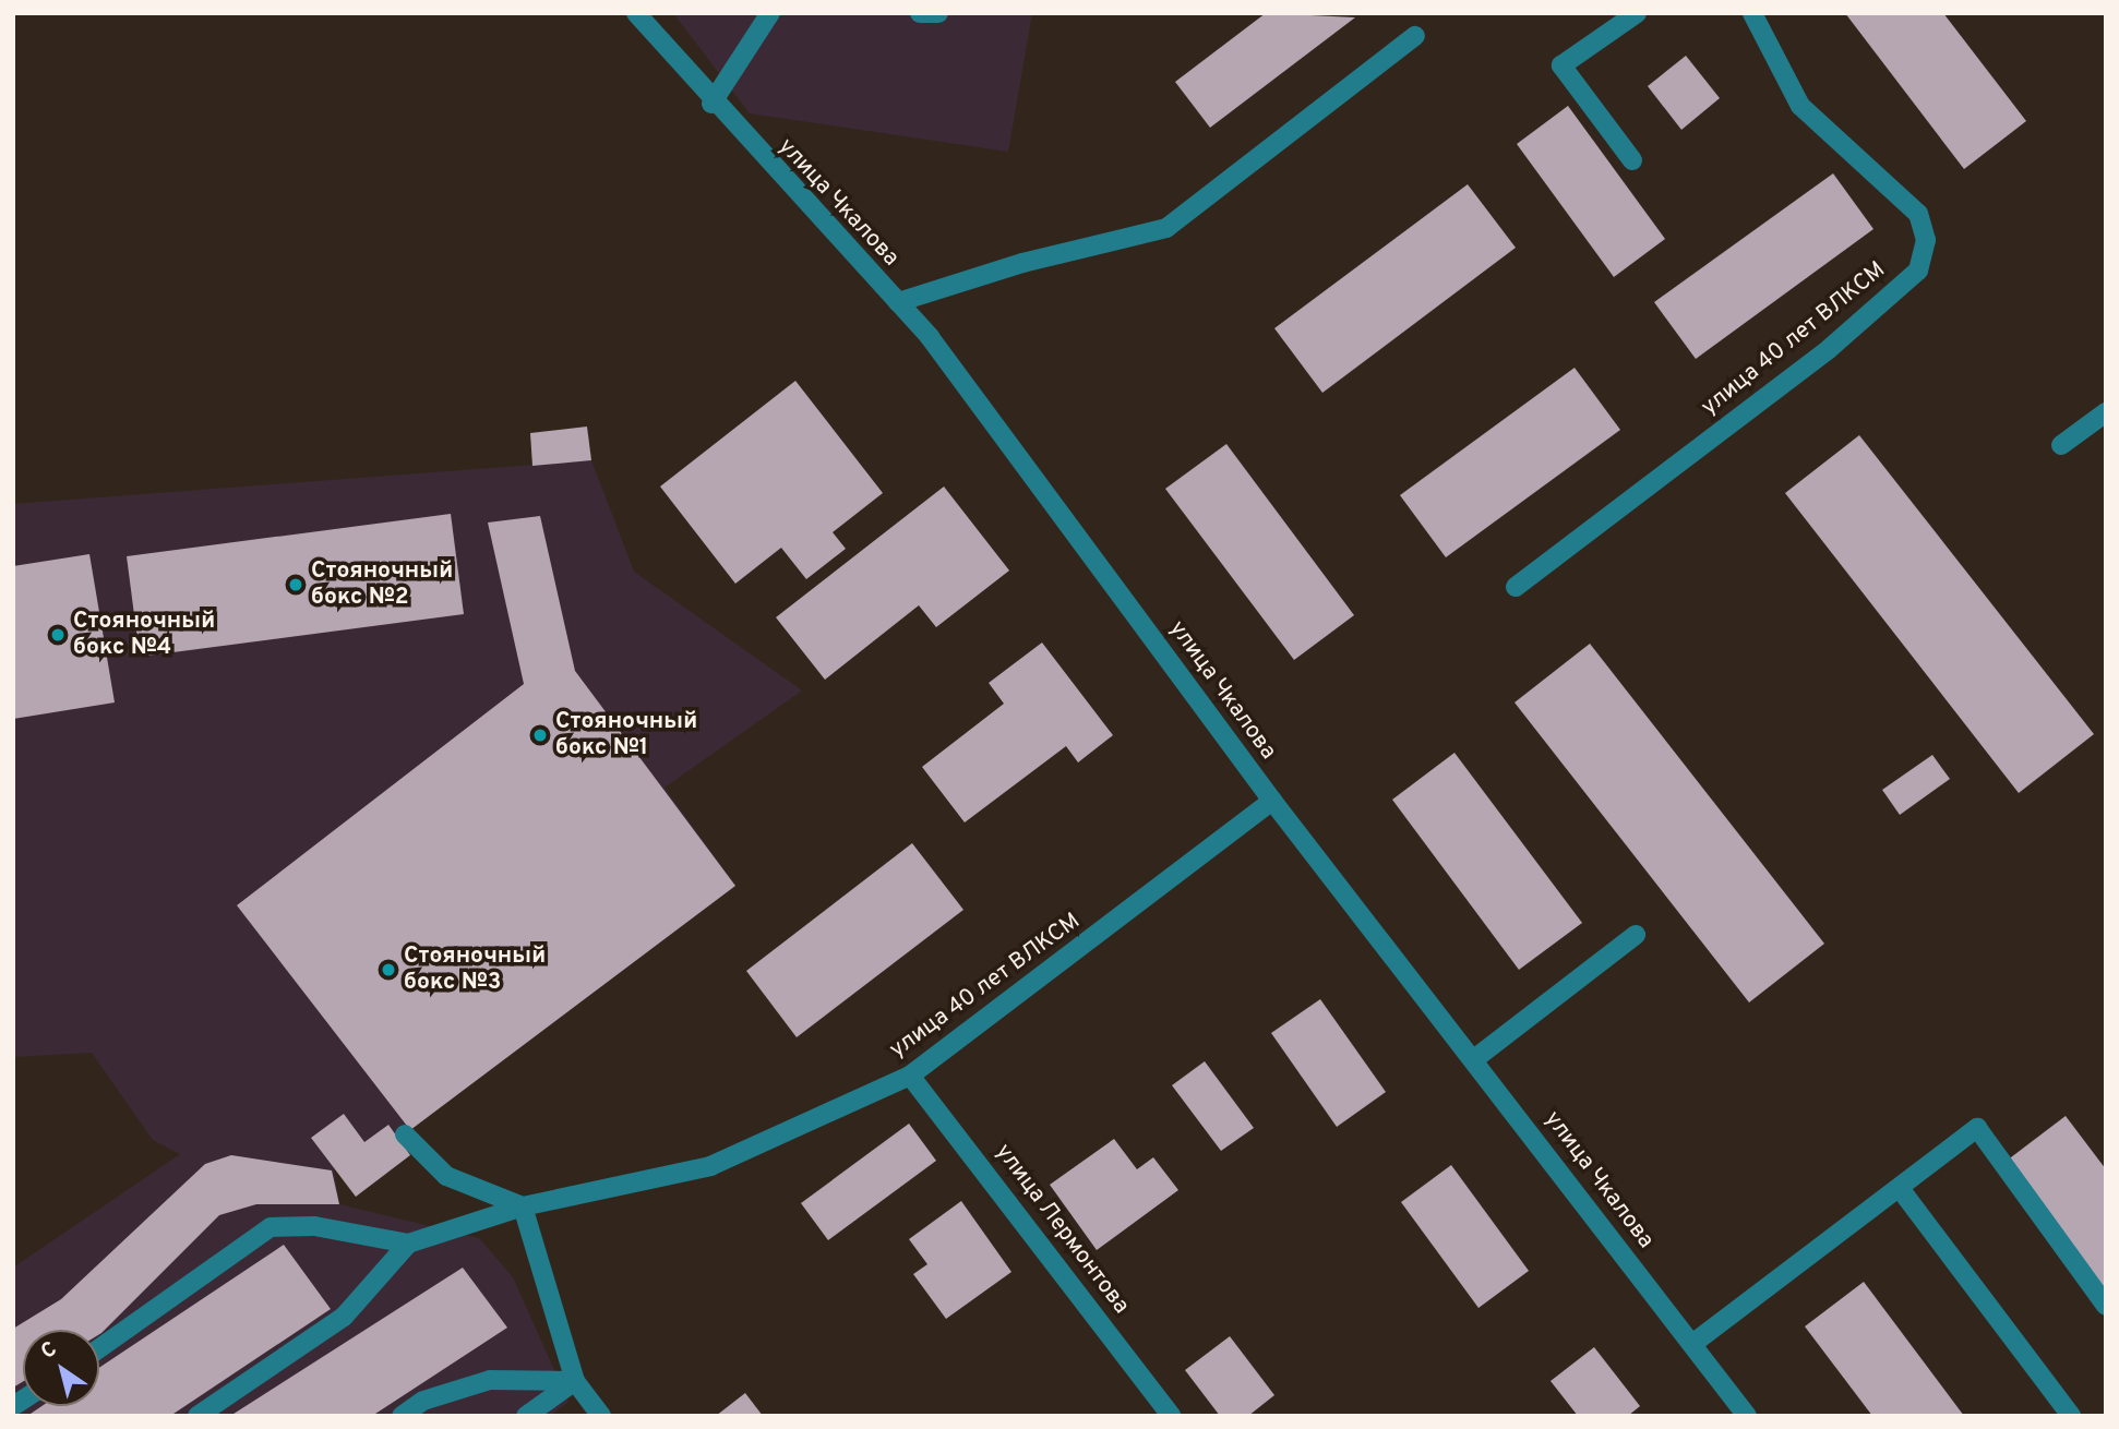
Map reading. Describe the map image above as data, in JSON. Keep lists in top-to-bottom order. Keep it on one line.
{"streets":{"street":["улица Чкалова","улица 40 лет ВЛКСМ","улица Лермонтова"]},"crossings":[["улица Чкалова","улица 40 лет ВЛКСМ"],["улица 40 лет ВЛКСМ","улица Лермонтова"]],"places":["Стояночный бокс №2","Стояночный бокс №4","Стояночный бокс №1","Стояночный бокс №3"],"north":"top left"}
